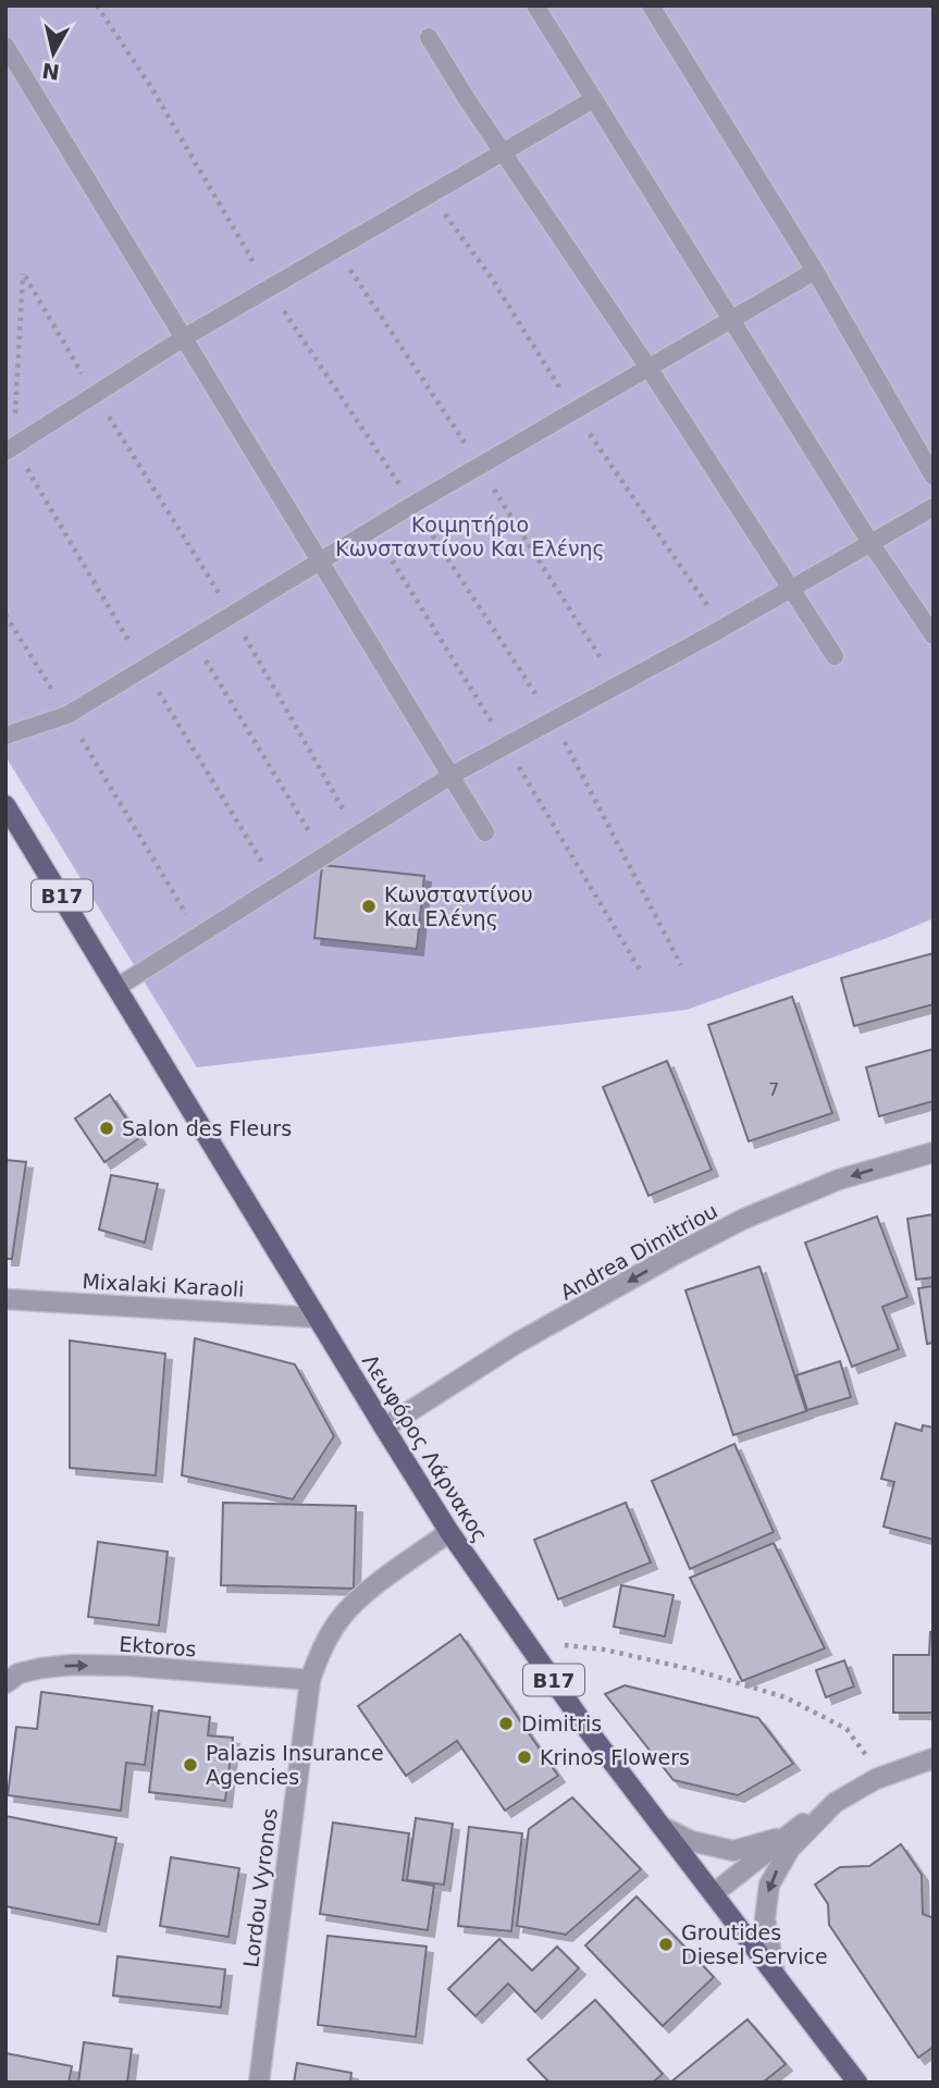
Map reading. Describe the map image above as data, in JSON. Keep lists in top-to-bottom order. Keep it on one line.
{"streets":{"main road":["B17","Λεωφόρος Λάρνακος"],"street":["Andrea Dimitriou","Mixalaki Karaoli","Ektoros","Lordou Vyronos"]},"crossings":[["Andrea Dimitriou","Λεωφόρος Λάρνακος"],["Mixalaki Karaoli","Λεωφόρος Λάρνακος"],["Λεωφόρος Λάρνακος","Lordou Vyronos"],["Ektoros","Lordou Vyronos"]],"one_way":["Andrea Dimitriou","Ektoros"],"parks":["Κοιμητήριο Κωνσταντίνου Και Ελένης"],"places":["Κωνσταντίνου Και Ελένης","Salon des Fleurs","Dimitris","Krinos Flowers","Palazis Insurance Agencies","Groutides Diesel Service"],"house_numbers":["7"],"north":"bottom"}
